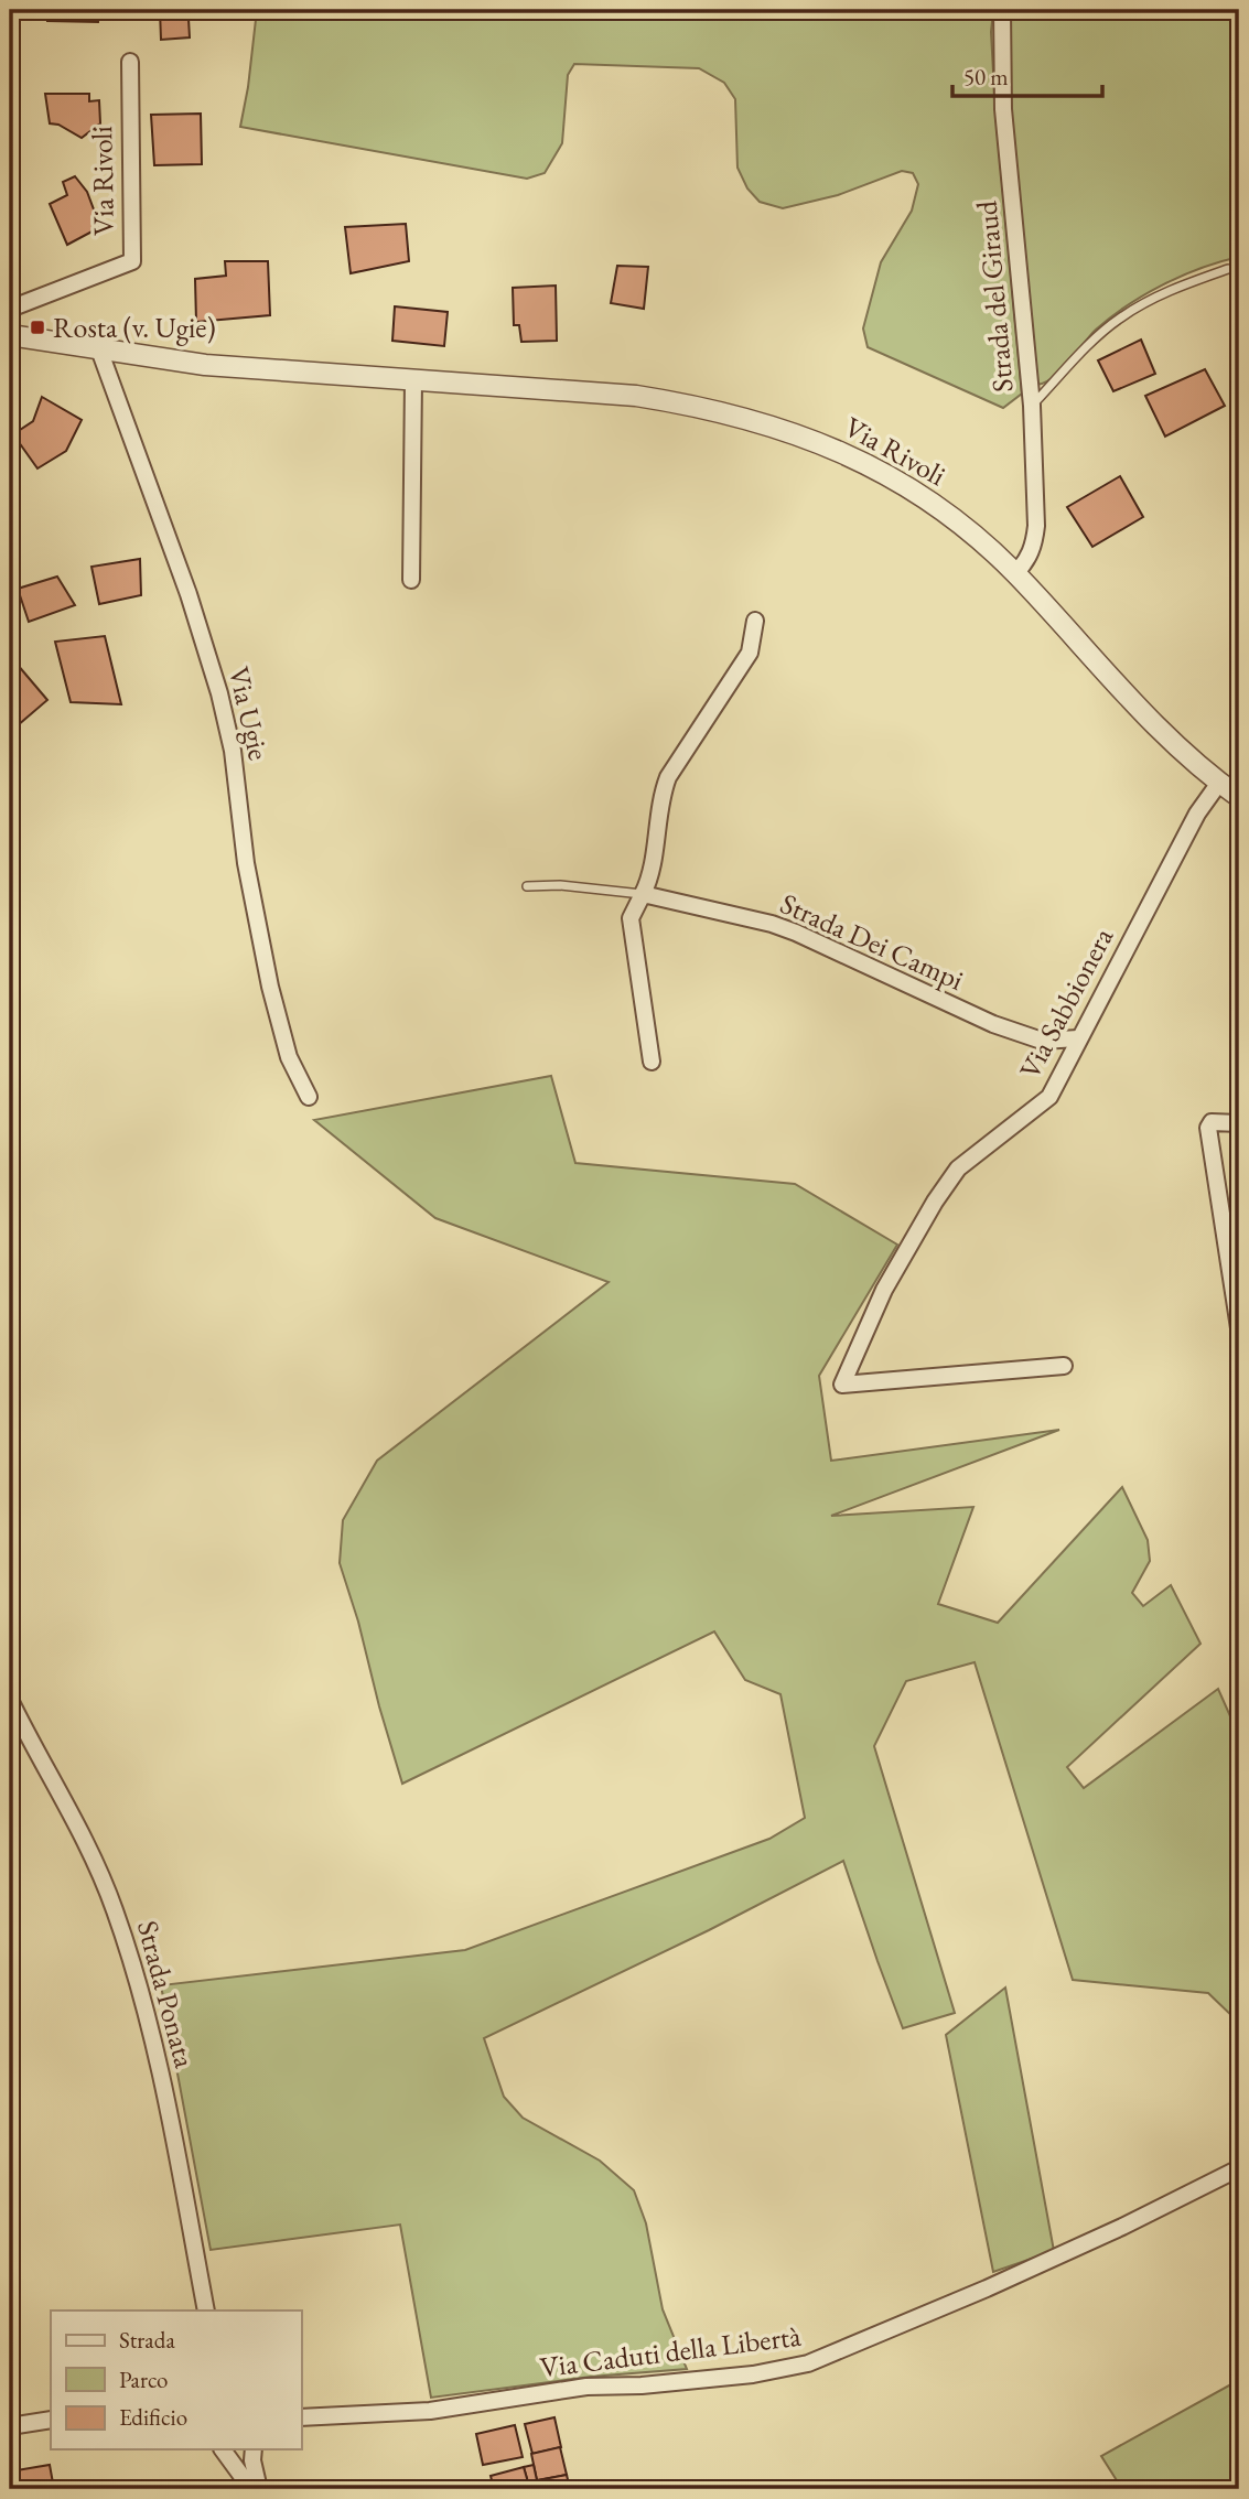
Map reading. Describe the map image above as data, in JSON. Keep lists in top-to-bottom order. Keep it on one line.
{"streets":{"street":["Via Rivoli","Strada del Giraud","Via Ugie","Strada Dei Campi","Via Sabbionera","Strada Ponata","Via Caduti della Libertà"]},"crossings":[["Via Rivoli","Strada del Giraud"],["Via Rivoli","Via Ugie"],["Via Rivoli","Via Sabbionera"],["Strada Dei Campi","Via Sabbionera"]],"places":{"transit":["Rosta (v. Ugie)"]},"legend":["Strada","Parco","Edificio"],"scale_bar":"50 m"}
